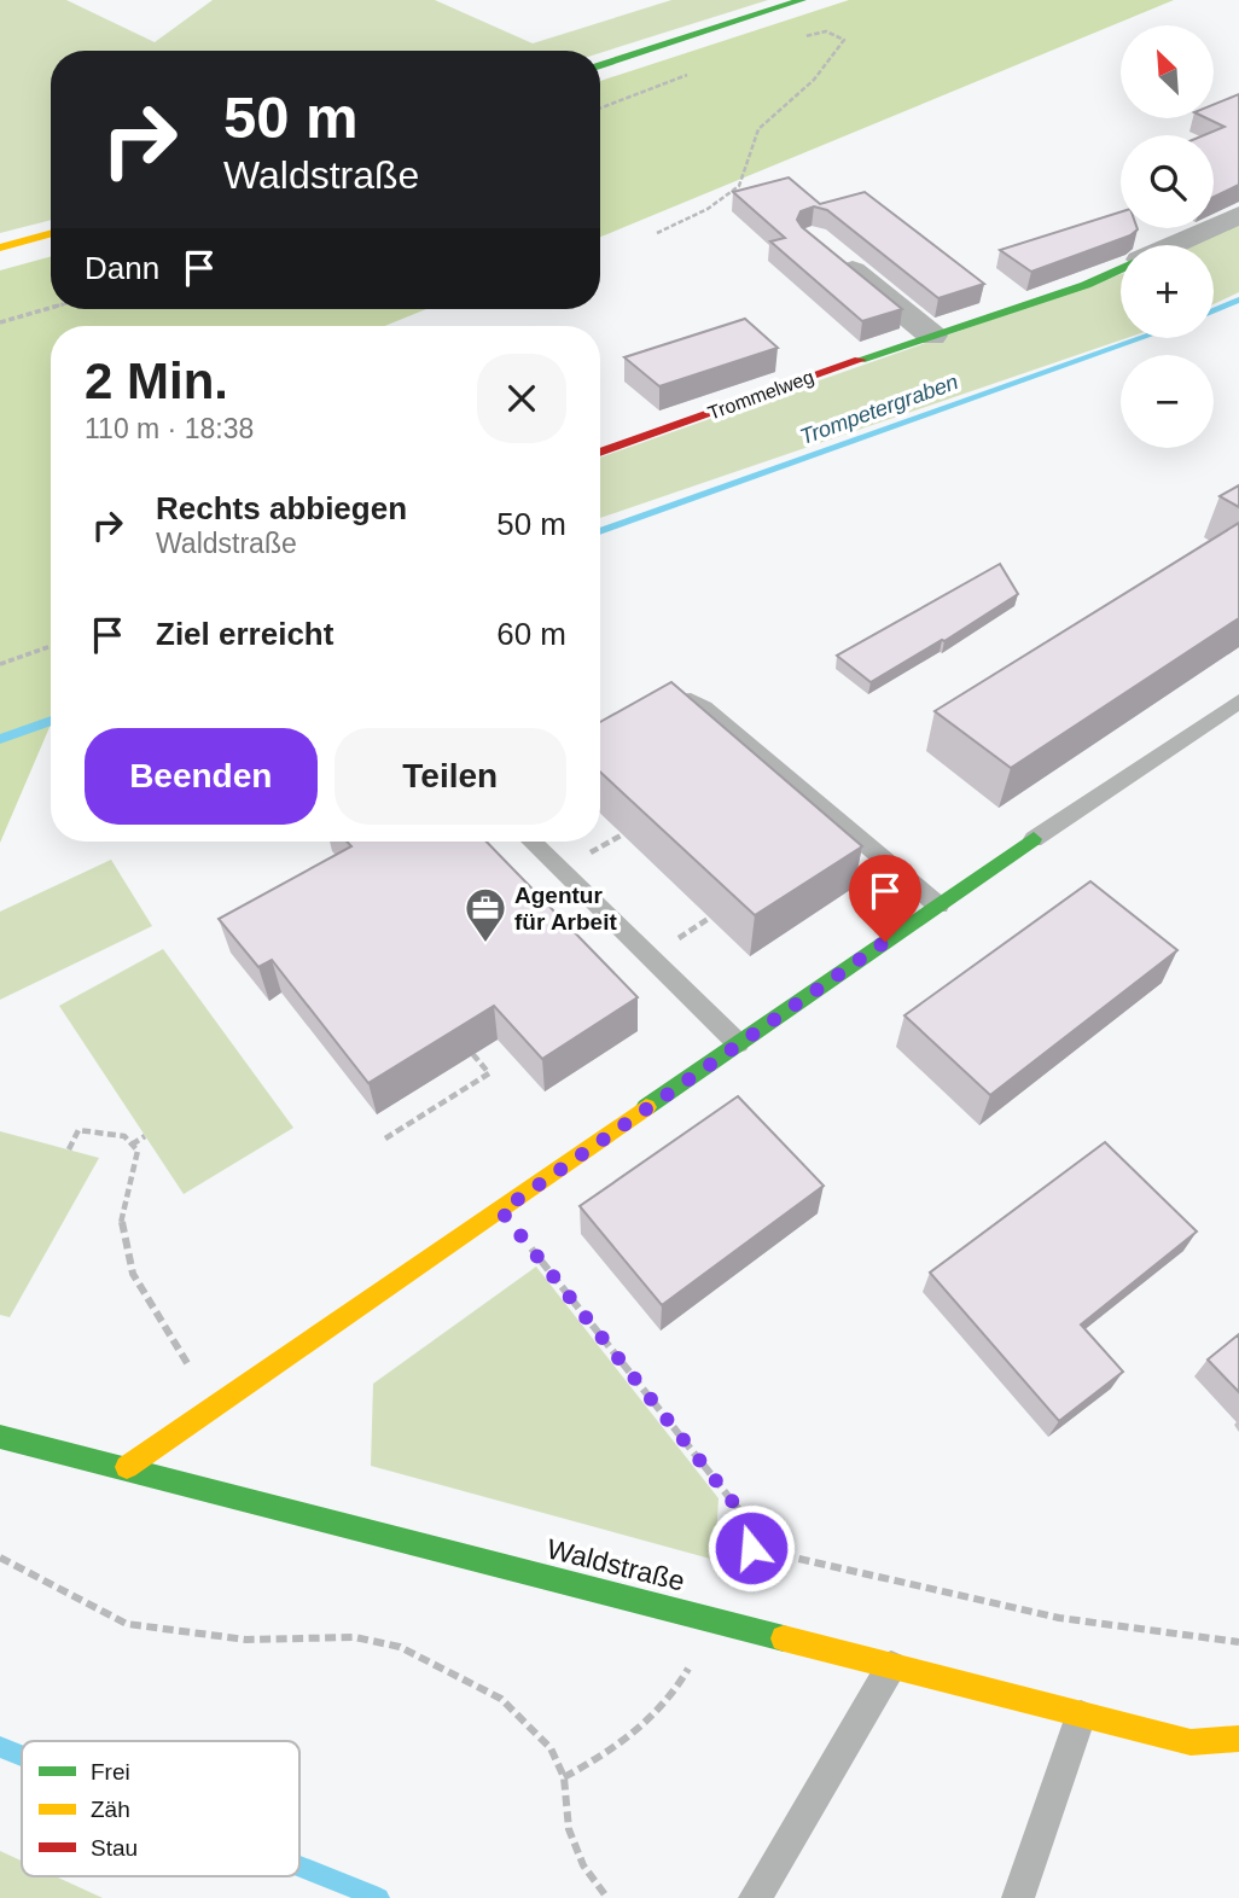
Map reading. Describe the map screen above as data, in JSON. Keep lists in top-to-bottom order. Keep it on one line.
{"streets":{"street":["Trommelweg","Waldstraße"]},"water":["Trompetergraben"],"places":{"office":["Agentur für Arbeit"]},"legend":["Frei","Zäh","Stau"],"north":"top left","page":{"map_buttons":["+","−"],"turn":["50 m","Waldstraße"],"then":"Dann","heading":["2 Min.","110 m · 18:38"],"list":[{"name":"Rechts abbiegen","note":"Waldstraße","value":"50 m"},{"name":"Ziel erreicht","value":"60 m"}],"buttons":["Beenden","Teilen"]}}
